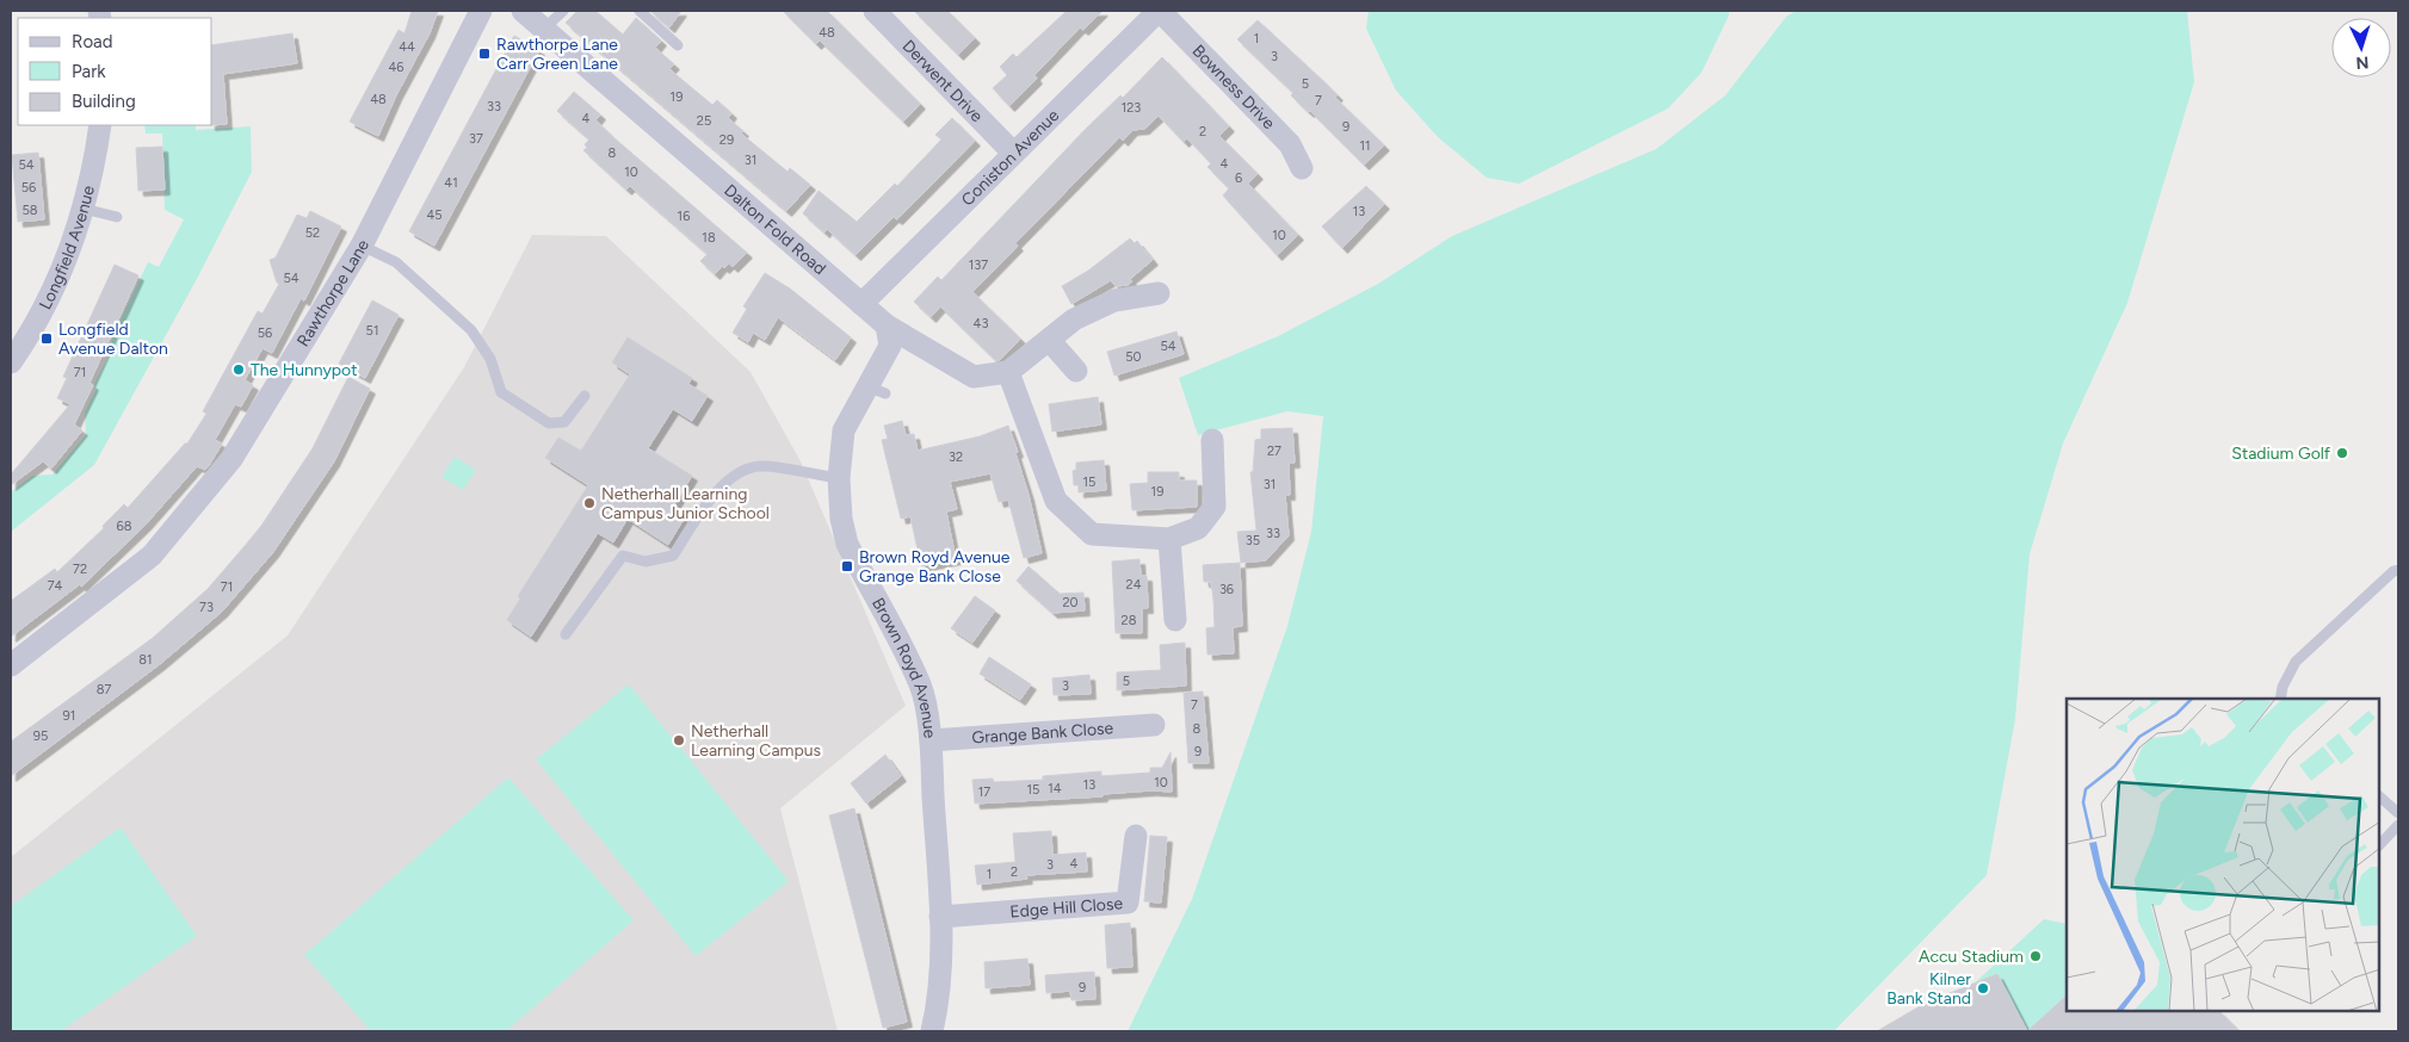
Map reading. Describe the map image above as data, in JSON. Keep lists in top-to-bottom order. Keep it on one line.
{"streets":{"street":["Derwent Drive","Bowness Drive","Coniston Avenue","Dalton Fold Road","Longfield Avenue","Rawthorpe Lane","Brown Royd Avenue","Grange Bank Close","Edge Hill Close"]},"crossings":[["Derwent Drive","Coniston Avenue"],["Bowness Drive","Coniston Avenue"],["Coniston Avenue","Dalton Fold Road"],["Dalton Fold Road","Brown Royd Avenue"],["Brown Royd Avenue","Grange Bank Close"],["Brown Royd Avenue","Edge Hill Close"]],"places":{"transit":["Rawthorpe Lane Carr Green Lane","Longfield Avenue Dalton","Brown Royd Avenue Grange Bank Close"],"other":["The Hunnypot","Stadium Golf","Netherhall Learning Campus Junior School","Netherhall Learning Campus","Accu Stadium","Kilner Bank Stand"]},"house_numbers":["48","1","44","3","46","5","19","48","7","33","123","4","25","9","2","37","29","11","8","31","4","54","10","6","41","56","58","13","45","16","52","10","18","137","54","43","51","56","54","50","71","27","32","15","31","19","68","33","35","72","24","74","71","36","20","73","28","81","5","3","87","7","91","8","95","9","10","13","14","15","17","4","3","2","1","9"],"legend":["Road","Park","Building"],"north":"bottom"}
